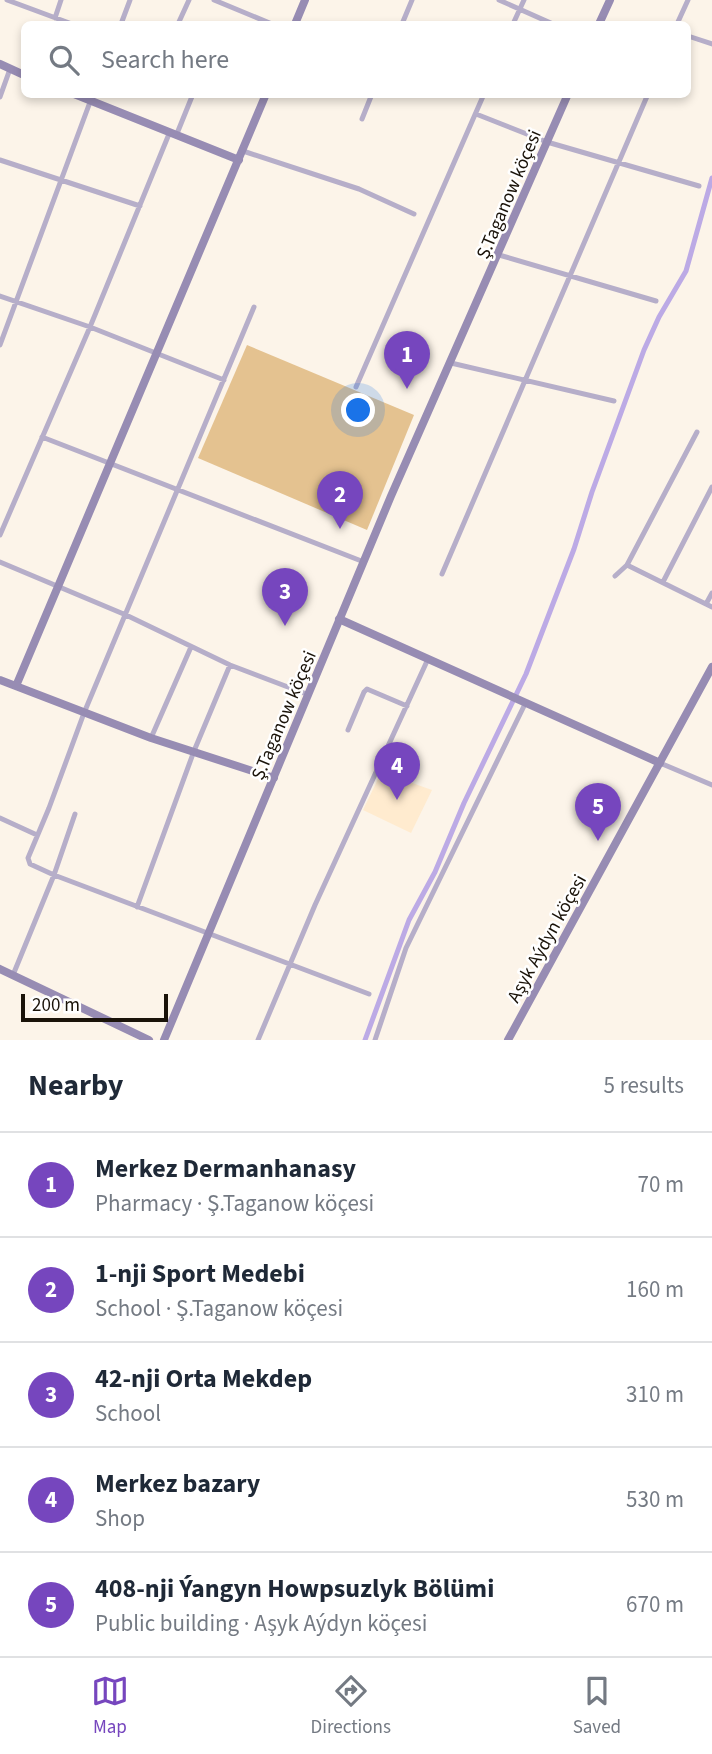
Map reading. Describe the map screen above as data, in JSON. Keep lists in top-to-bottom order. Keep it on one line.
{"streets":{"street":["Ş.Taganow köçesi","Aşyk Aýdyn köçesi"]},"scale_bar":"200 m","page":{"search":"Search here","pins":["1","2","3","4","5"],"scale":"200 m","heading":["Nearby","5 results"],"list":[{"mark":"1","name":"Merkez Dermanhanasy","note":"Pharmacy · Ş.Taganow köçesi","value":"70 m"},{"mark":"2","name":"1-nji Sport Medebi","note":"School · Ş.Taganow köçesi","value":"160 m"},{"mark":"3","name":"42-nji Orta Mekdep","note":"School","value":"310 m"},{"mark":"4","name":"Merkez bazary","note":"Shop","value":"530 m"},{"mark":"5","name":"408-nji Ýangyn Howpsuzlyk Bölümi","note":"Public building · Aşyk Aýdyn köçesi","value":"670 m"}],"nav":["Map","Directions","Saved"]}}
